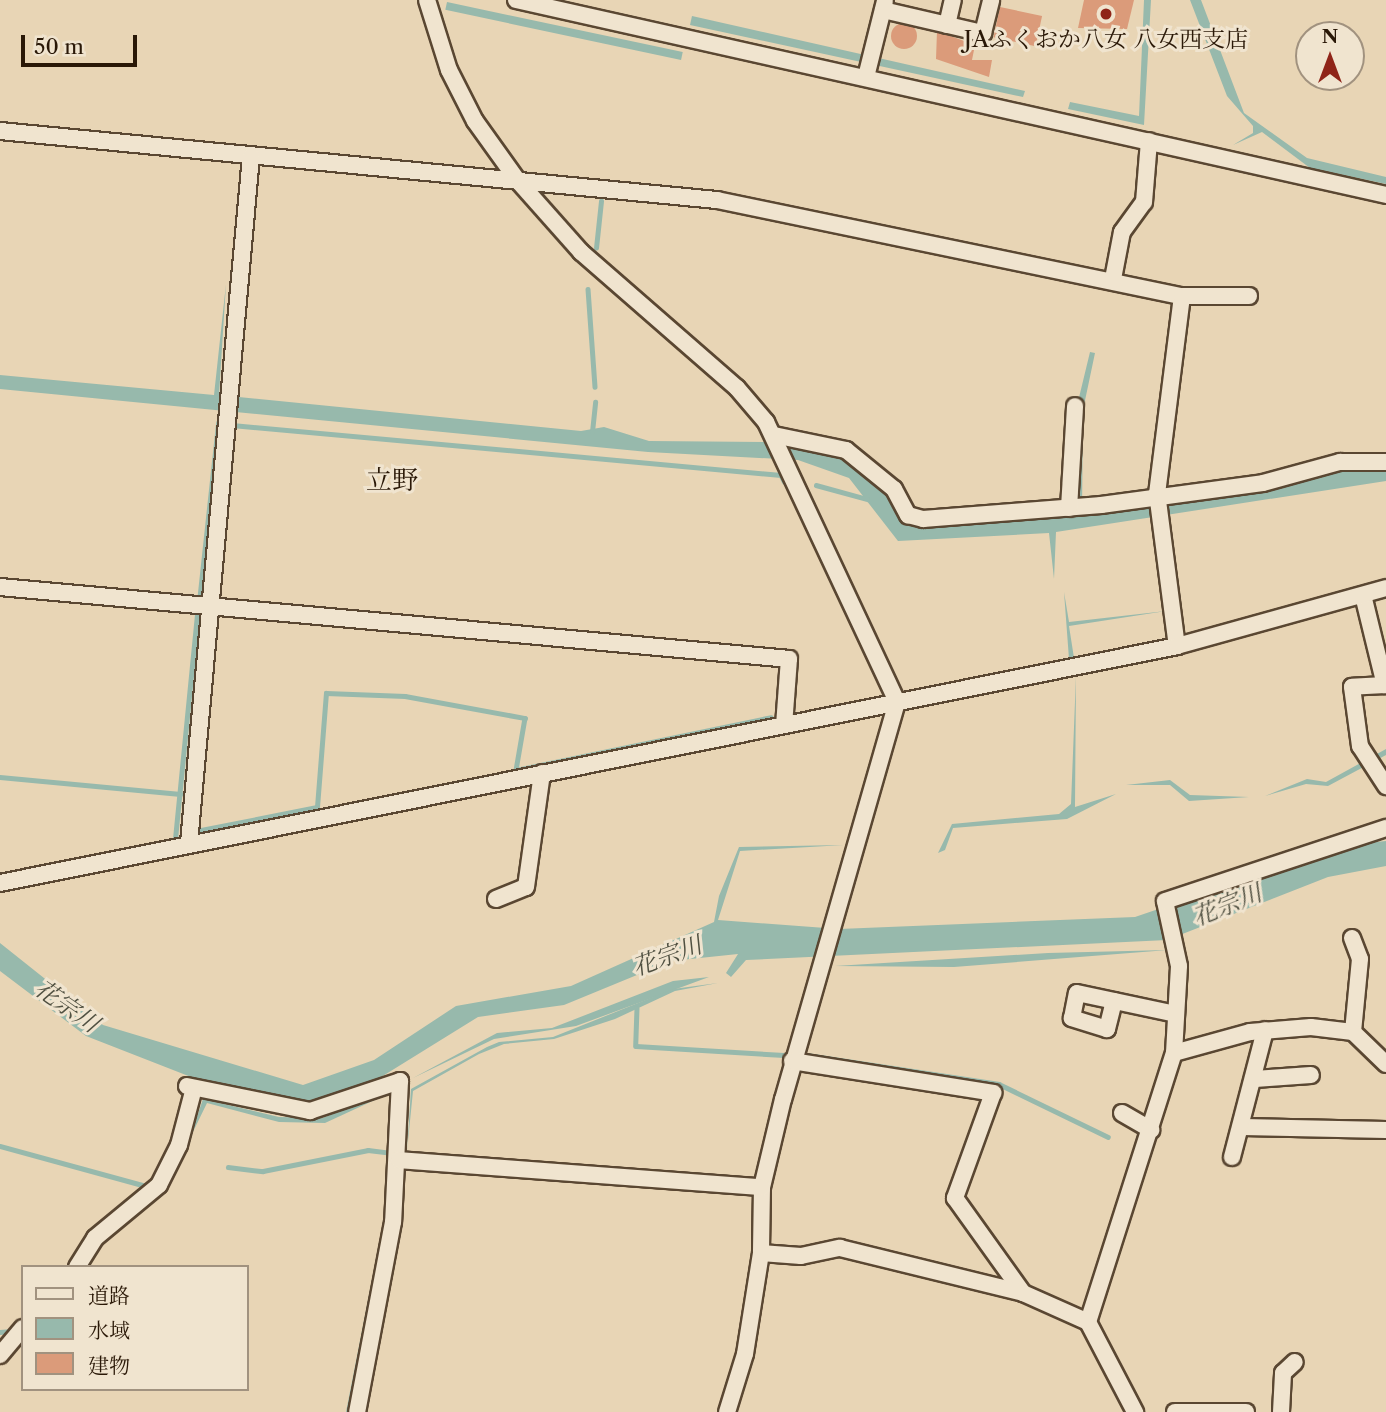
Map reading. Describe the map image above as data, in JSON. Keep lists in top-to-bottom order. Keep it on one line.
{"districts":["立野"],"water":["花宗川"],"places":["JAふくおか八女 八女西支店"],"legend":["道路","水域","建物"],"scale_bar":"50 m","north":"top"}
